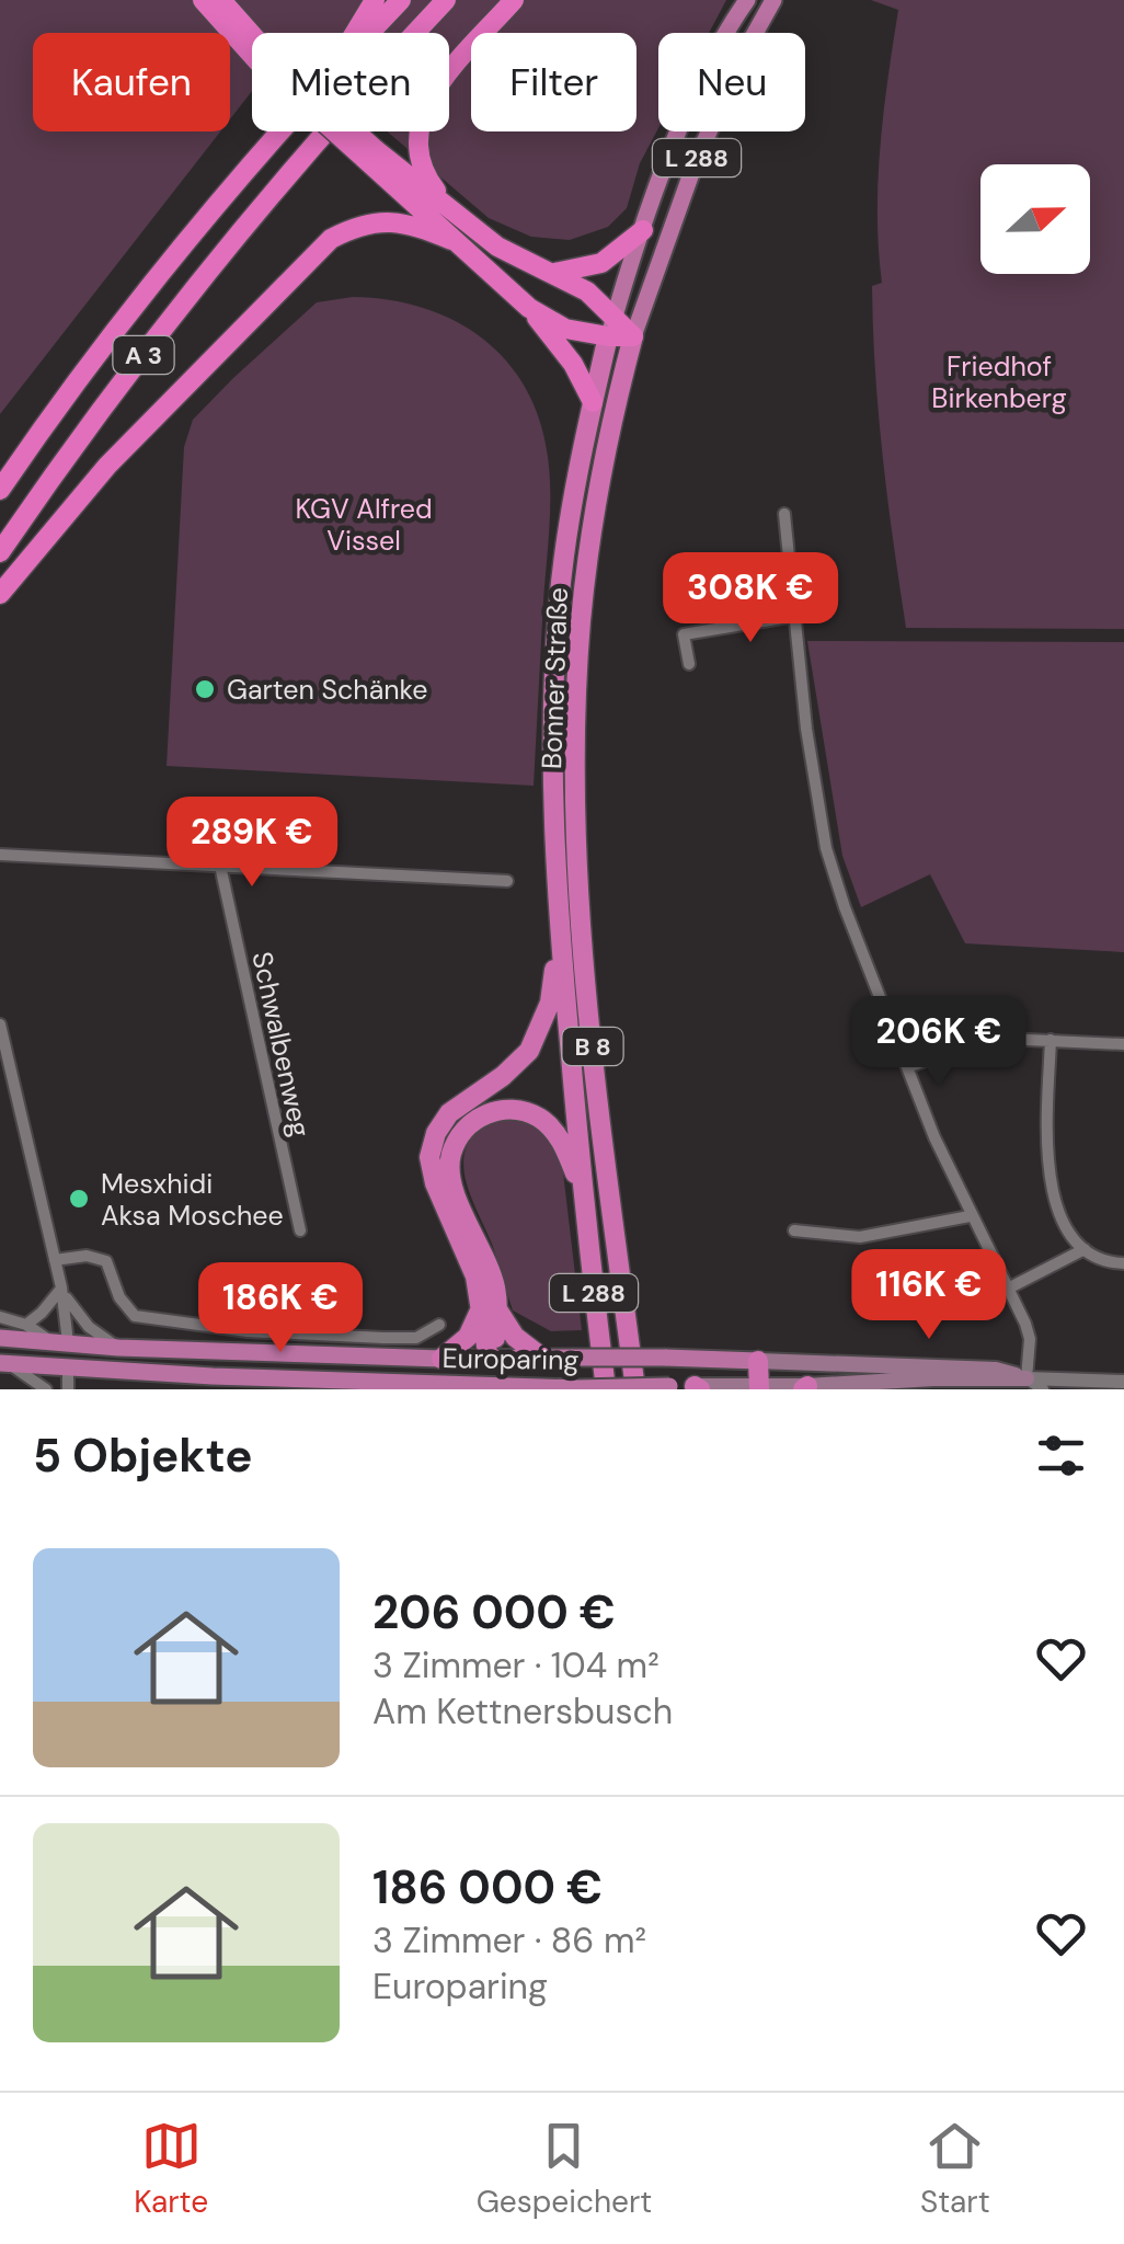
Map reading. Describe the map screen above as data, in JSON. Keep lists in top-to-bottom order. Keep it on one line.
{"streets":{"highway":["L 288","A 3","Bonner Straße","B 8"],"main road":["Europaring"],"street":["Schwalbenweg"]},"crossings":[["Bonner Straße","B 8"]],"parks":["Friedhof Birkenberg","KGV Alfred Vissel"],"places":["Garten Schänke","Mesxhidi Aksa Moschee"],"north":"right","page":{"chip":["Kaufen","Mieten","Filter","Neu"],"price":["308K €","289K €","206K €","116K €","186K €"],"heading":"5 Objekte","list":[{"name":"206 000 €","note":"3 Zimmer · 104 m² · Am Kettnersbusch"},{"name":"186 000 €","note":"3 Zimmer · 86 m² · Europaring"}],"tabs":["Karte","Gespeichert","Start"]}}
